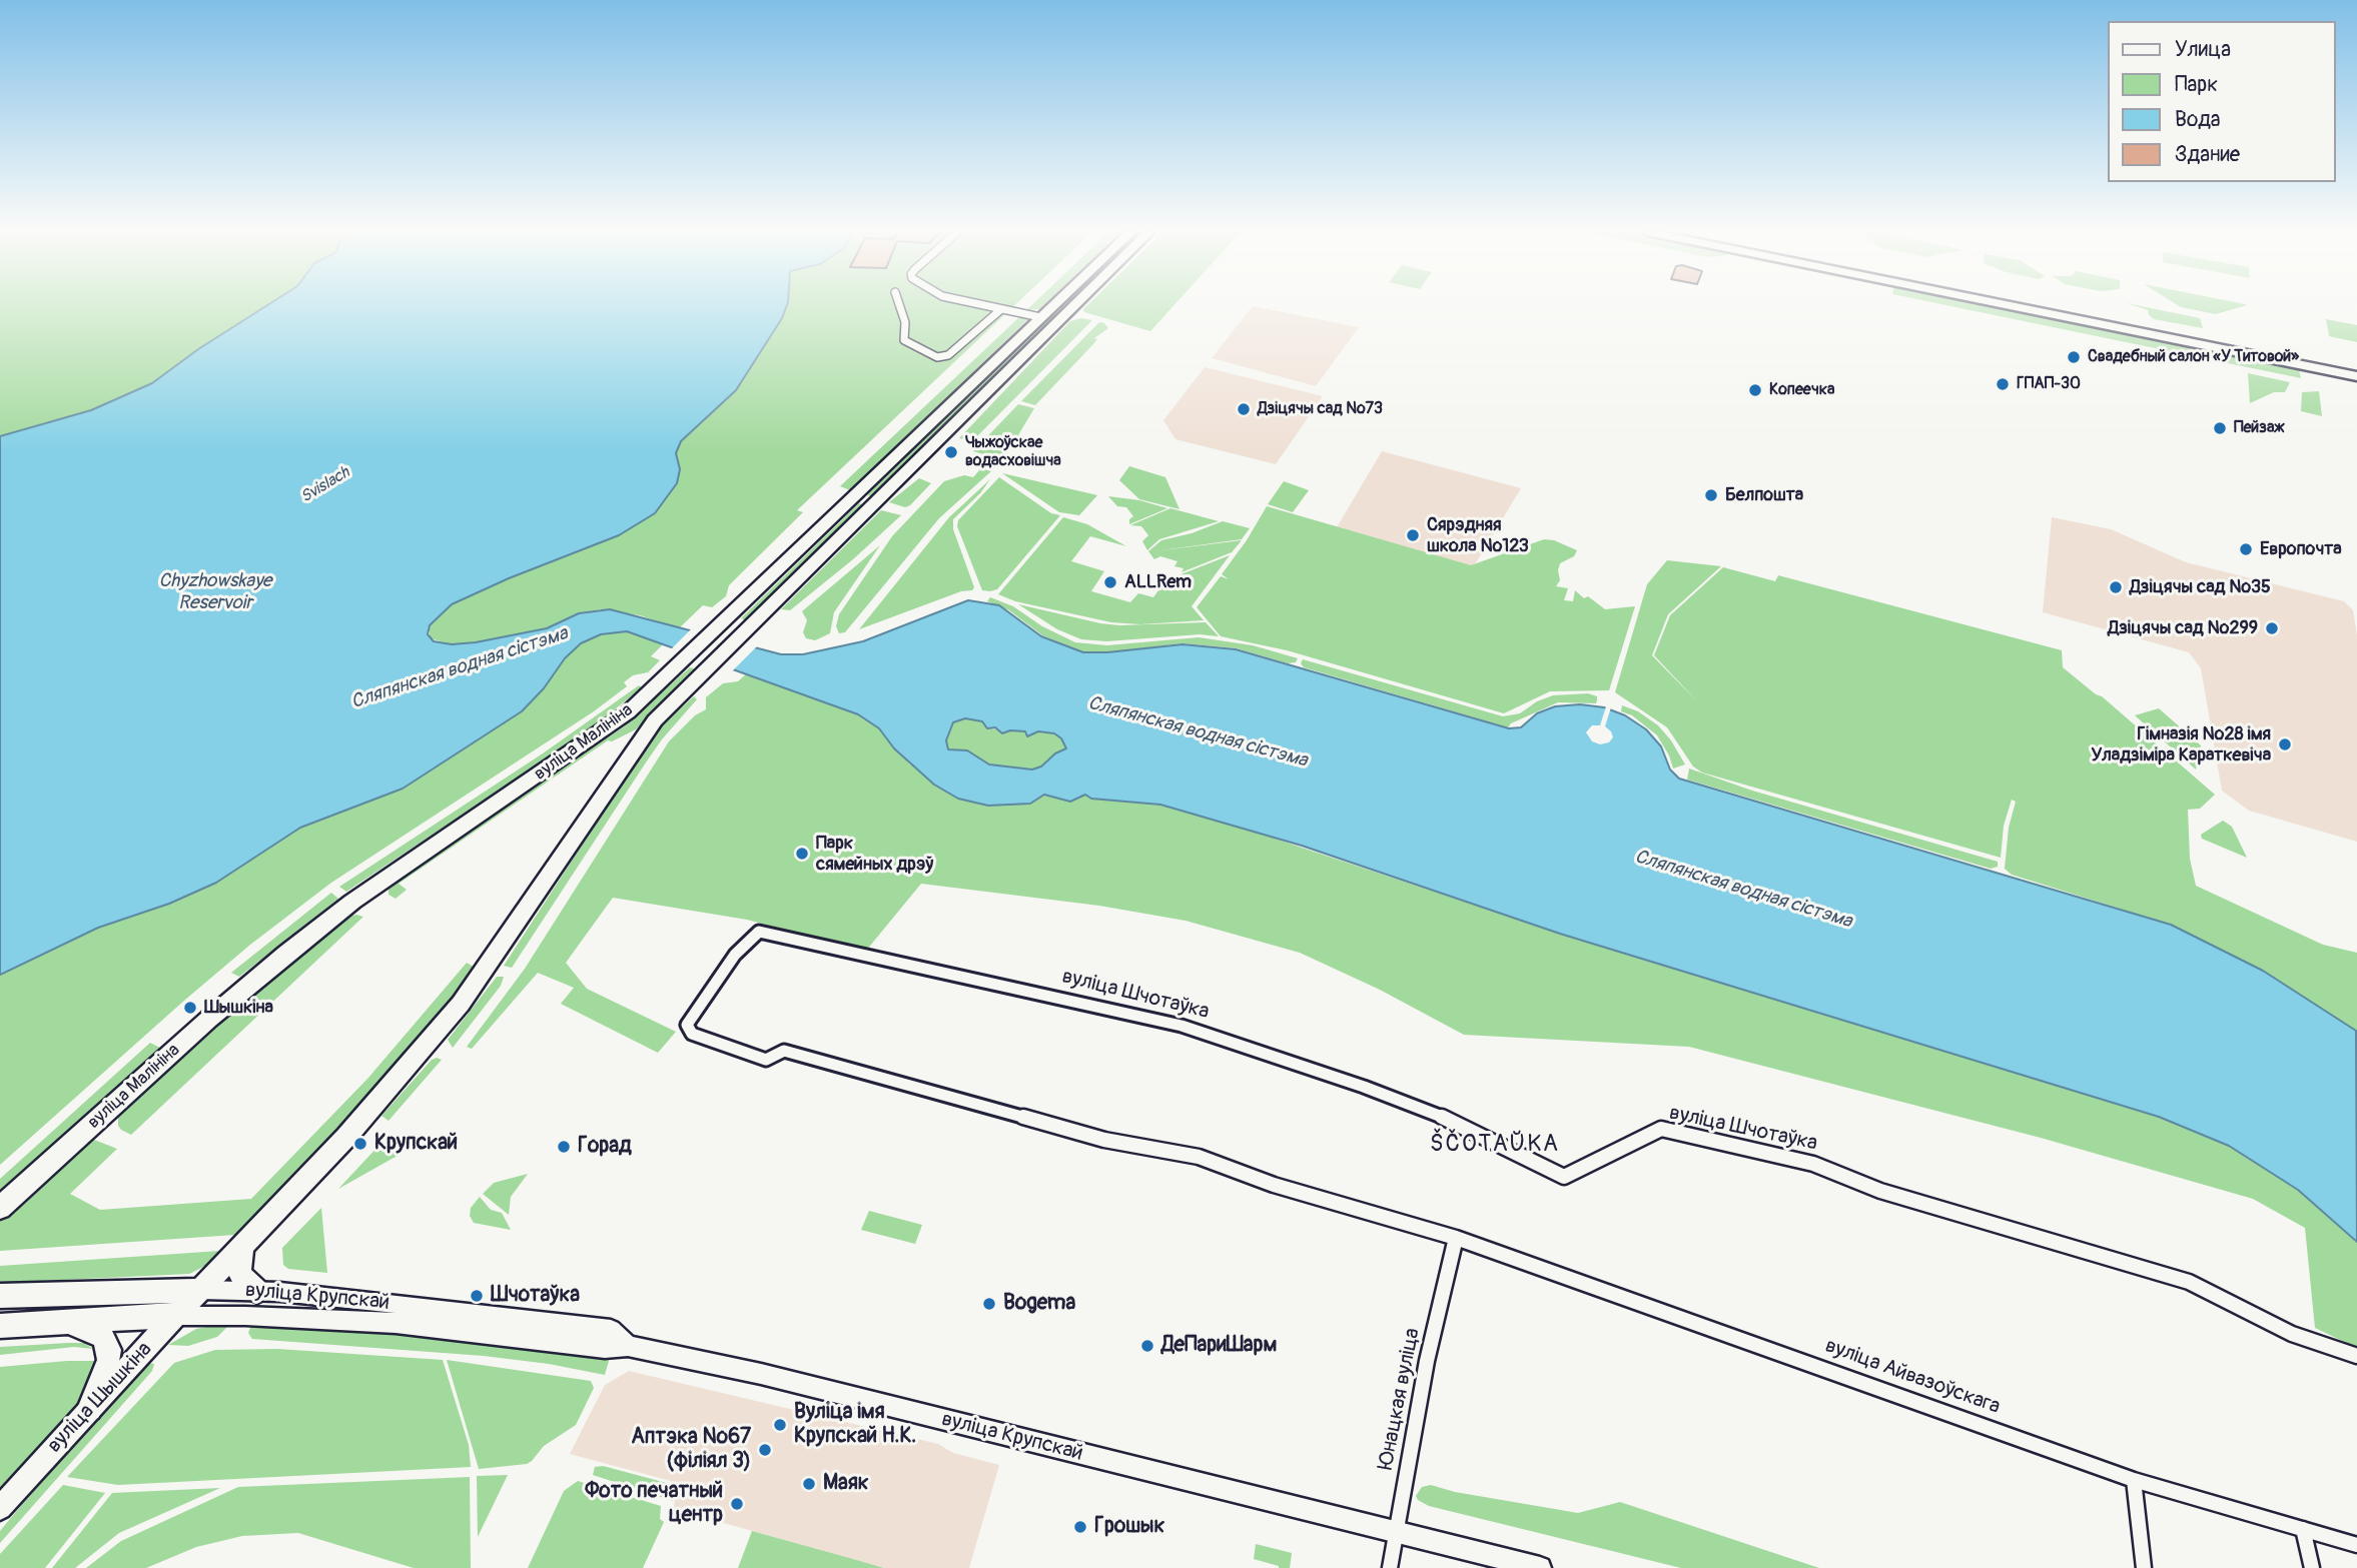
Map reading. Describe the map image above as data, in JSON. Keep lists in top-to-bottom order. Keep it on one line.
{"streets":{"main road":["вуліца Малініна","вуліца Крупскай","вуліца Шышкіна"],"street":["вуліца Шчотаўка","вуліца Айвазоўскага","Юнацкая вуліца"]},"crossings":[["вуліца Малініна","вуліца Крупскай"],["вуліца Малініна","вуліца Шышкіна"],["вуліца Шчотаўка","вуліца Айвазоўскага"],["вуліца Шчотаўка","Юнацкая вуліца"],["вуліца Крупскай","вуліца Шышкіна"],["вуліца Крупскай","Юнацкая вуліца"],["вуліца Айвазоўскага","Юнацкая вуліца"]],"districts":["ŠČOTAŬKA"],"water":["Svislach","Chyzhowskaye Reservoir","Сляпянская водная сістэма"],"places":["Свадебный салон «У Титовой»","ГПАП-30","Копеечка","Дзіцячы сад №73","Пейзаж","Чыжоўскае водасховішча","Белпошта","Сярэдняя школа №123","Европочта","ALLRem","Дзіцячы сад №35","Дзіцячы сад №299","Гімназія №28 імя Уладзіміра Караткевіча","Парк сямейных дрэў","Шышкіна","Крупскай","Горад","Шчотаўка","Bogema","ДеПариШарм","Вуліца імя Крупскай Н.К.","Аптэка №67 (філіял 3)","Маяк","Фото печатный центр","Грошык"],"legend":["Улица","Парк","Вода","Здание"]}
